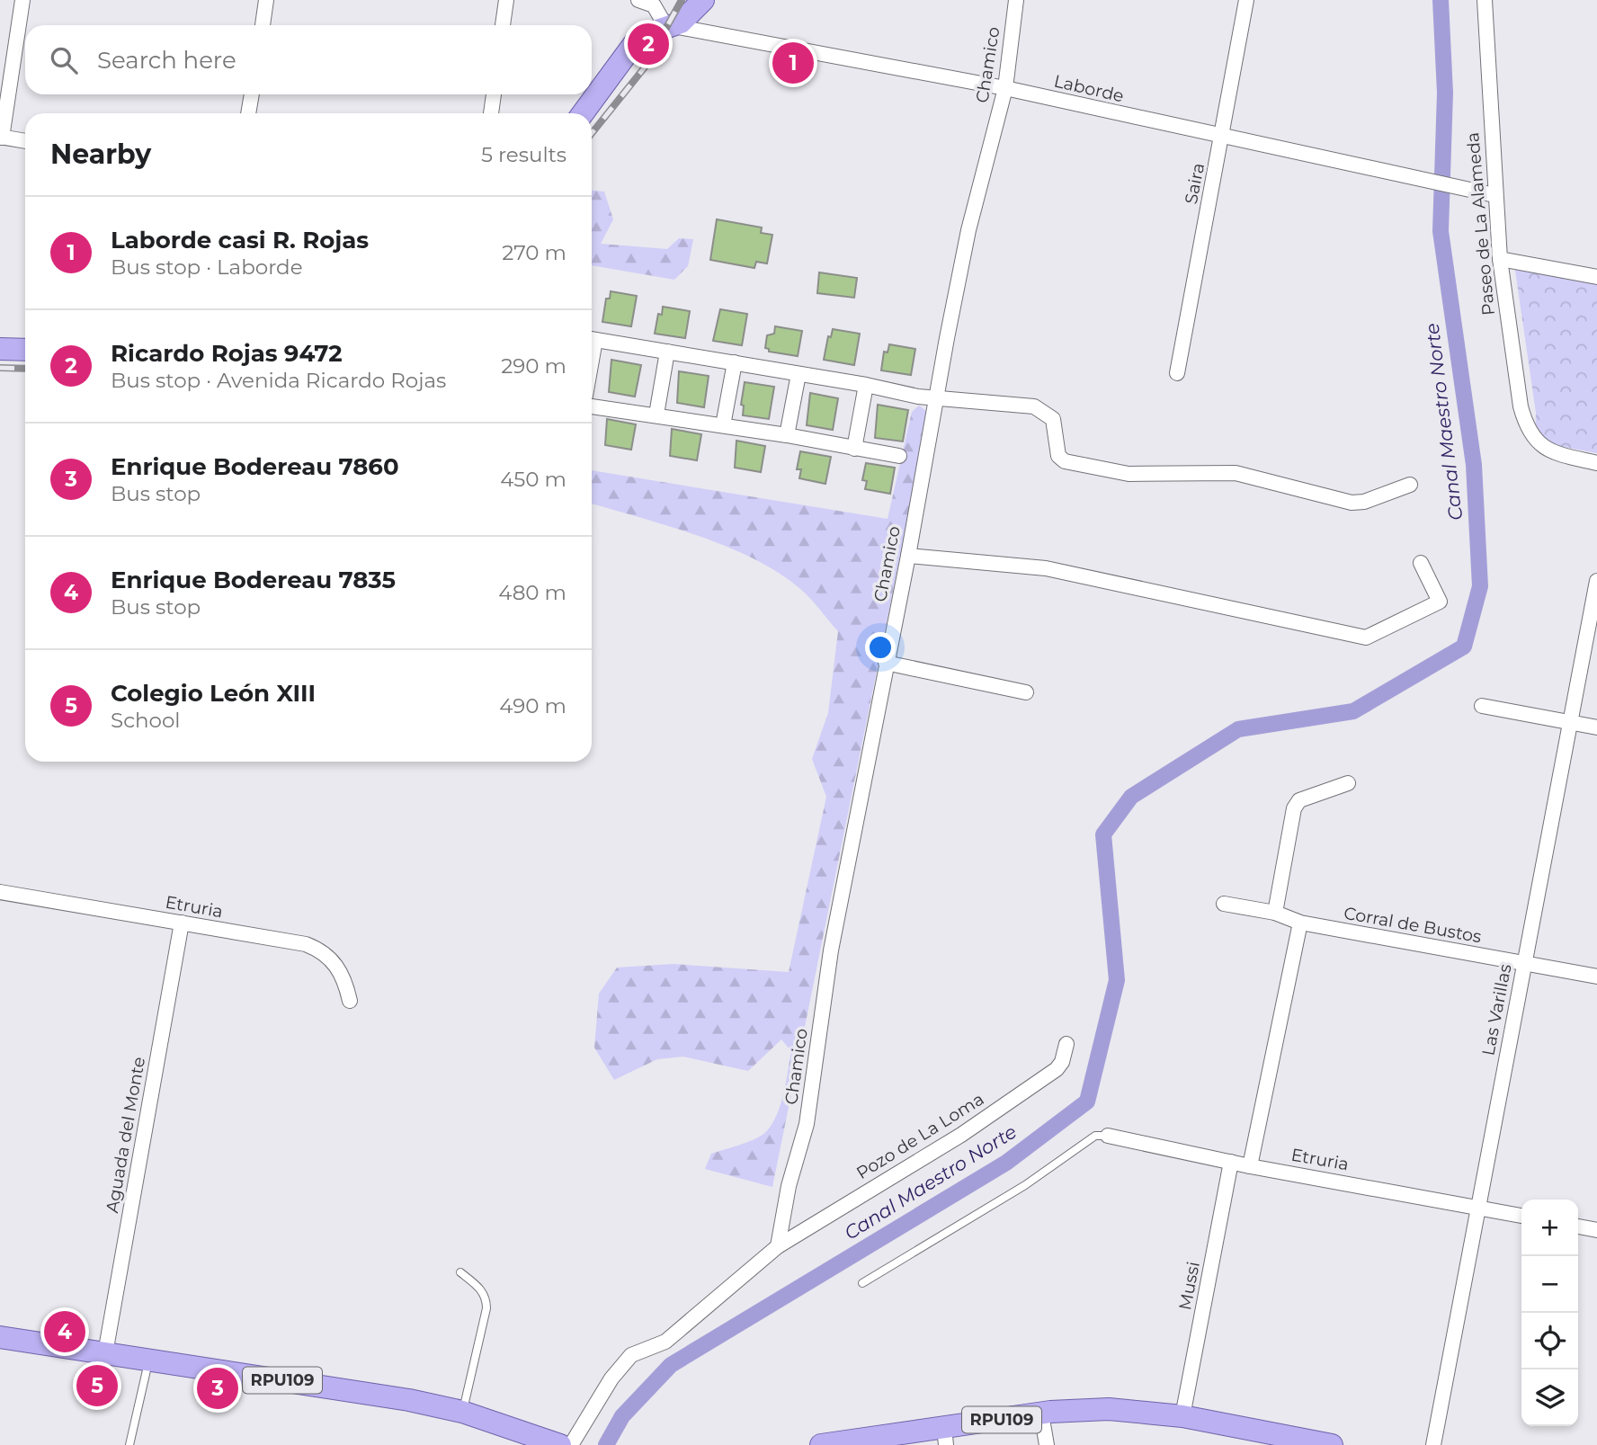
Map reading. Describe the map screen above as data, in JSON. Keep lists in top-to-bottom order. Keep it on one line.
{"streets":{"main road":["RPU109"],"street":["Chamico","Laborde","Saira","Paseo de La Alameda","Etruria","Corral de Bustos","Las Varillas","Aguada del Monte","Pozo de La Loma","Mussi"]},"crossings":[["Chamico","Laborde"],["Chamico","Pozo de La Loma"],["Laborde","Saira"],["Laborde","Paseo de La Alameda"],["Etruria","Las Varillas"],["Etruria","Aguada del Monte"],["Etruria","Mussi"],["Corral de Bustos","Las Varillas"],["Aguada del Monte","RPU109"],["Mussi","RPU109"]],"water":["Canal Maestro Norte"],"page":{"pins":["2","1","4","5","3"],"search":"Search here","heading":["Nearby","5 results"],"list":[{"mark":"1","name":"Laborde casi R. Rojas","note":"Bus stop · Laborde","value":"270 m"},{"mark":"2","name":"Ricardo Rojas 9472","note":"Bus stop · Avenida Ricardo Rojas","value":"290 m"},{"mark":"3","name":"Enrique Bodereau 7860","note":"Bus stop","value":"450 m"},{"mark":"4","name":"Enrique Bodereau 7835","note":"Bus stop","value":"480 m"},{"mark":"5","name":"Colegio León XIII","note":"School","value":"490 m"}],"map_buttons":["+","−"]}}
